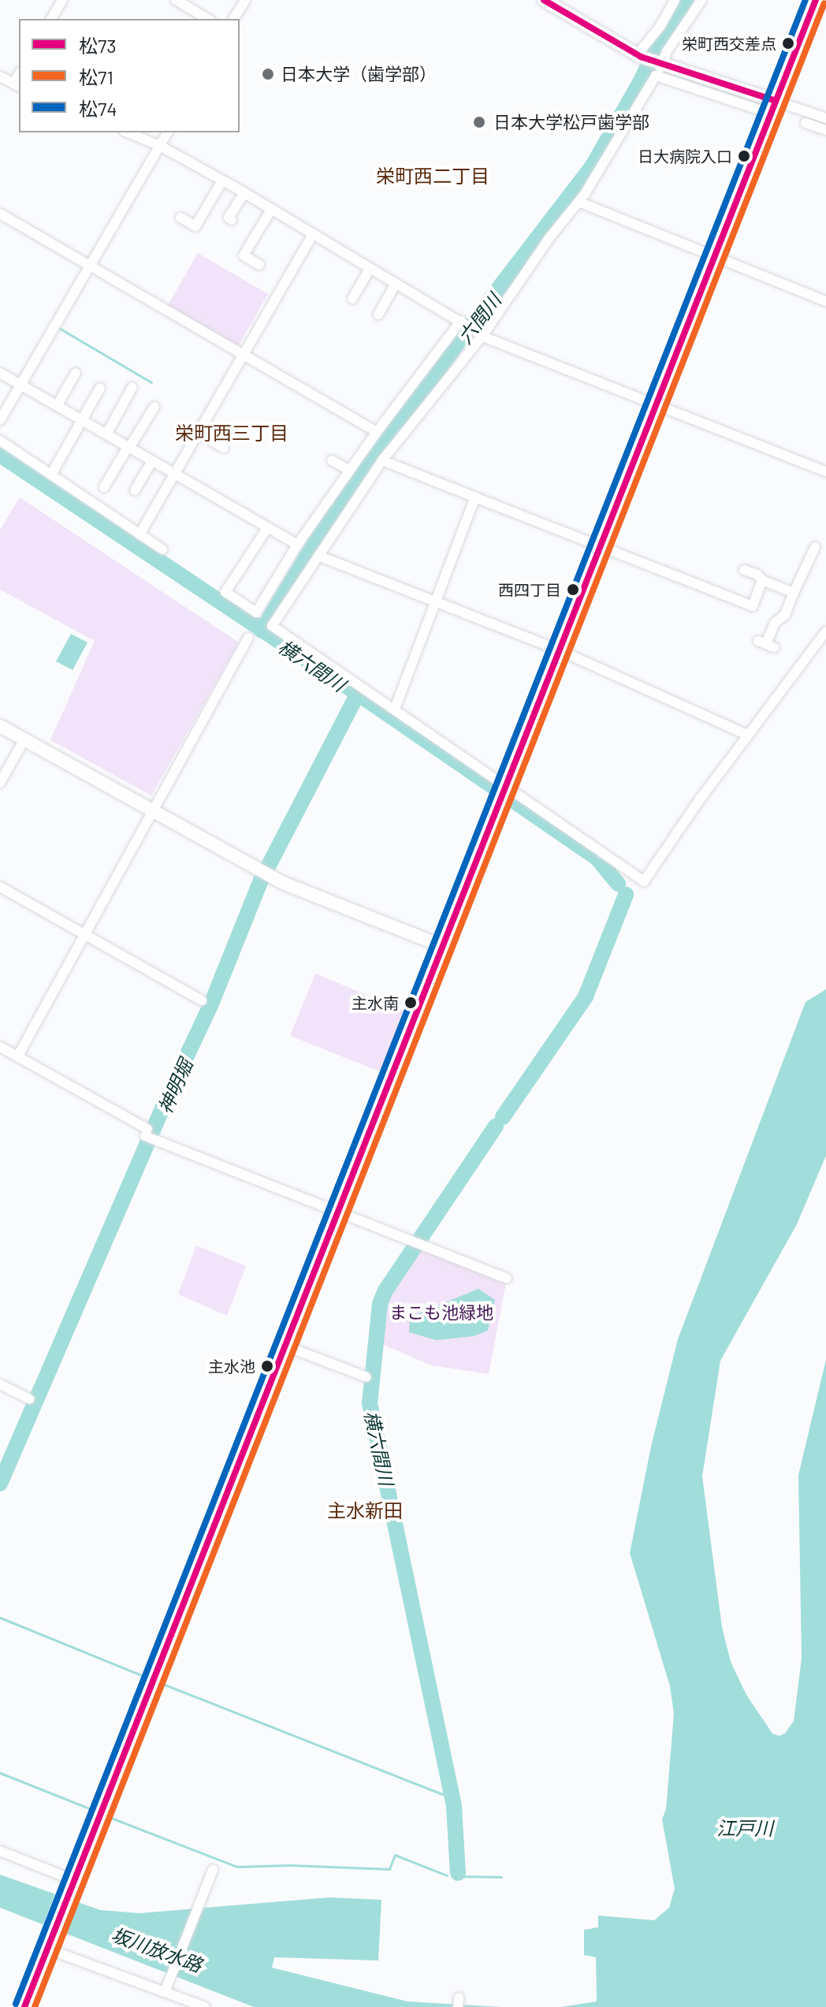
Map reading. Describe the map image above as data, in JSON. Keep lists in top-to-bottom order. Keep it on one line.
{"districts":["栄町西二丁目","栄町西三丁目","主水新田"],"water":["六間川","横六間川","神明堀","江戸川","坂川放水路"],"parks":["まこも池緑地"],"places":["栄町西交差点","日本大学（歯学部）","日本大学松戸歯学部","日大病院入口","西四丁目","主水南","主水池"],"lines":["transit line 松73","transit line 松74","transit line 松71"],"legend":["松73","松71","松74"]}
